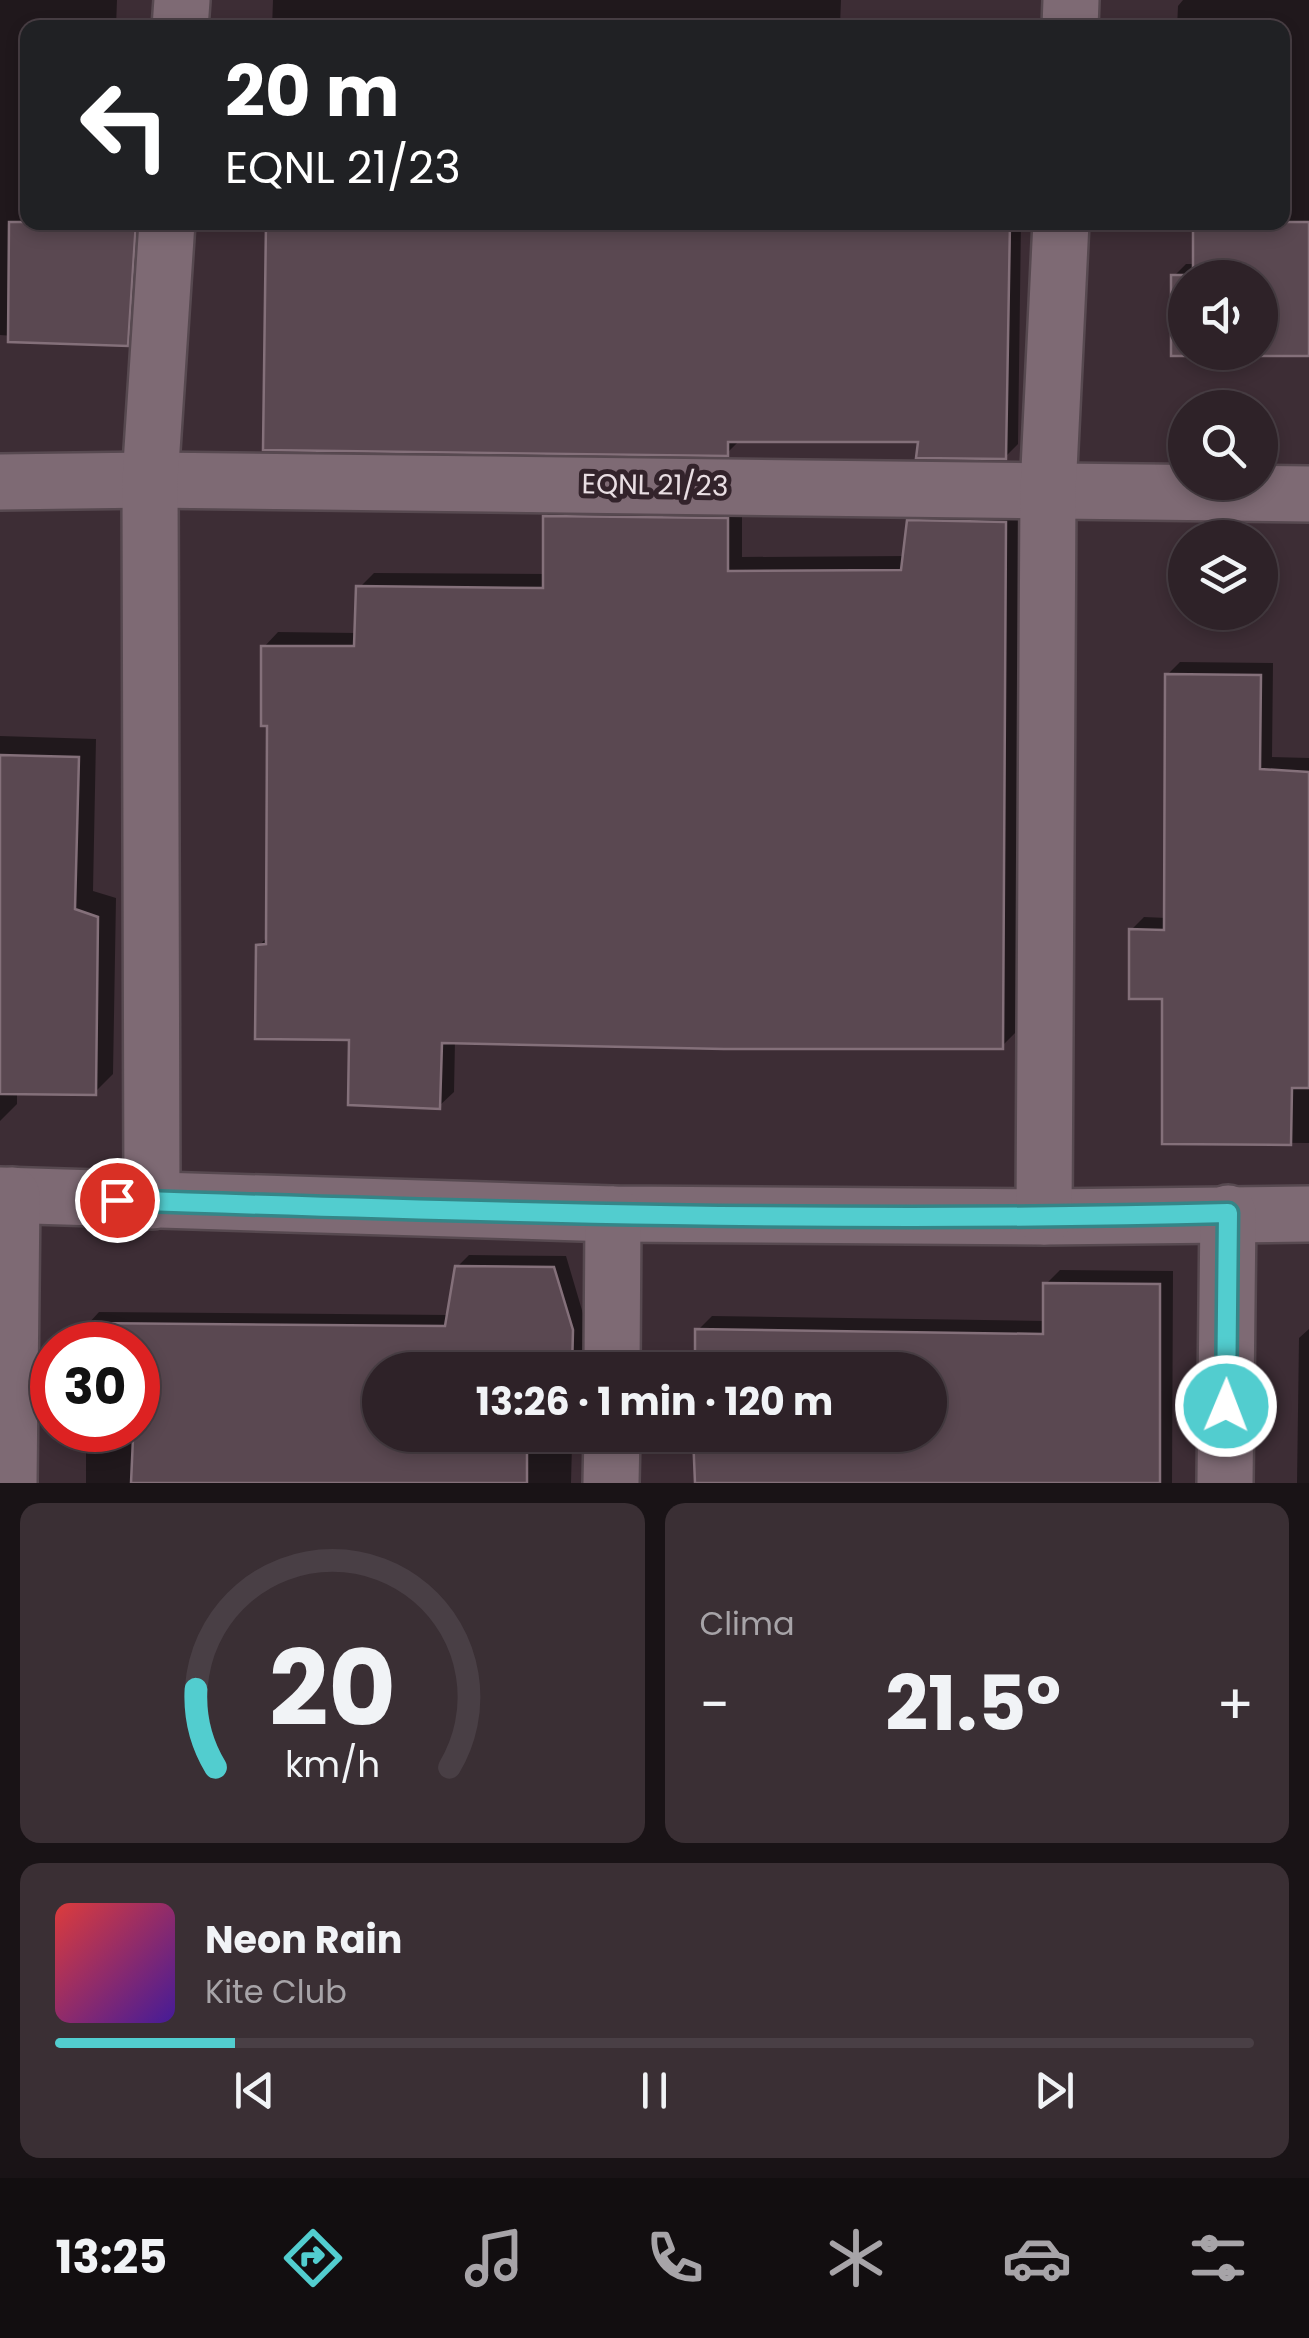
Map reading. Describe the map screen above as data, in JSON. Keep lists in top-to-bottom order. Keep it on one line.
{"streets":{"street":["EQNL 21/23"]},"page":{"turn":["20 m","EQNL 21/23"],"limit":"30","trip":"13:26 · 1 min · 120 m","tile":"Clima","heat":["−","21.5°","+"],"song":["Neon Rain","Kite Club"],"tabs":"13:25","gauge":["20","km/h"]}}
